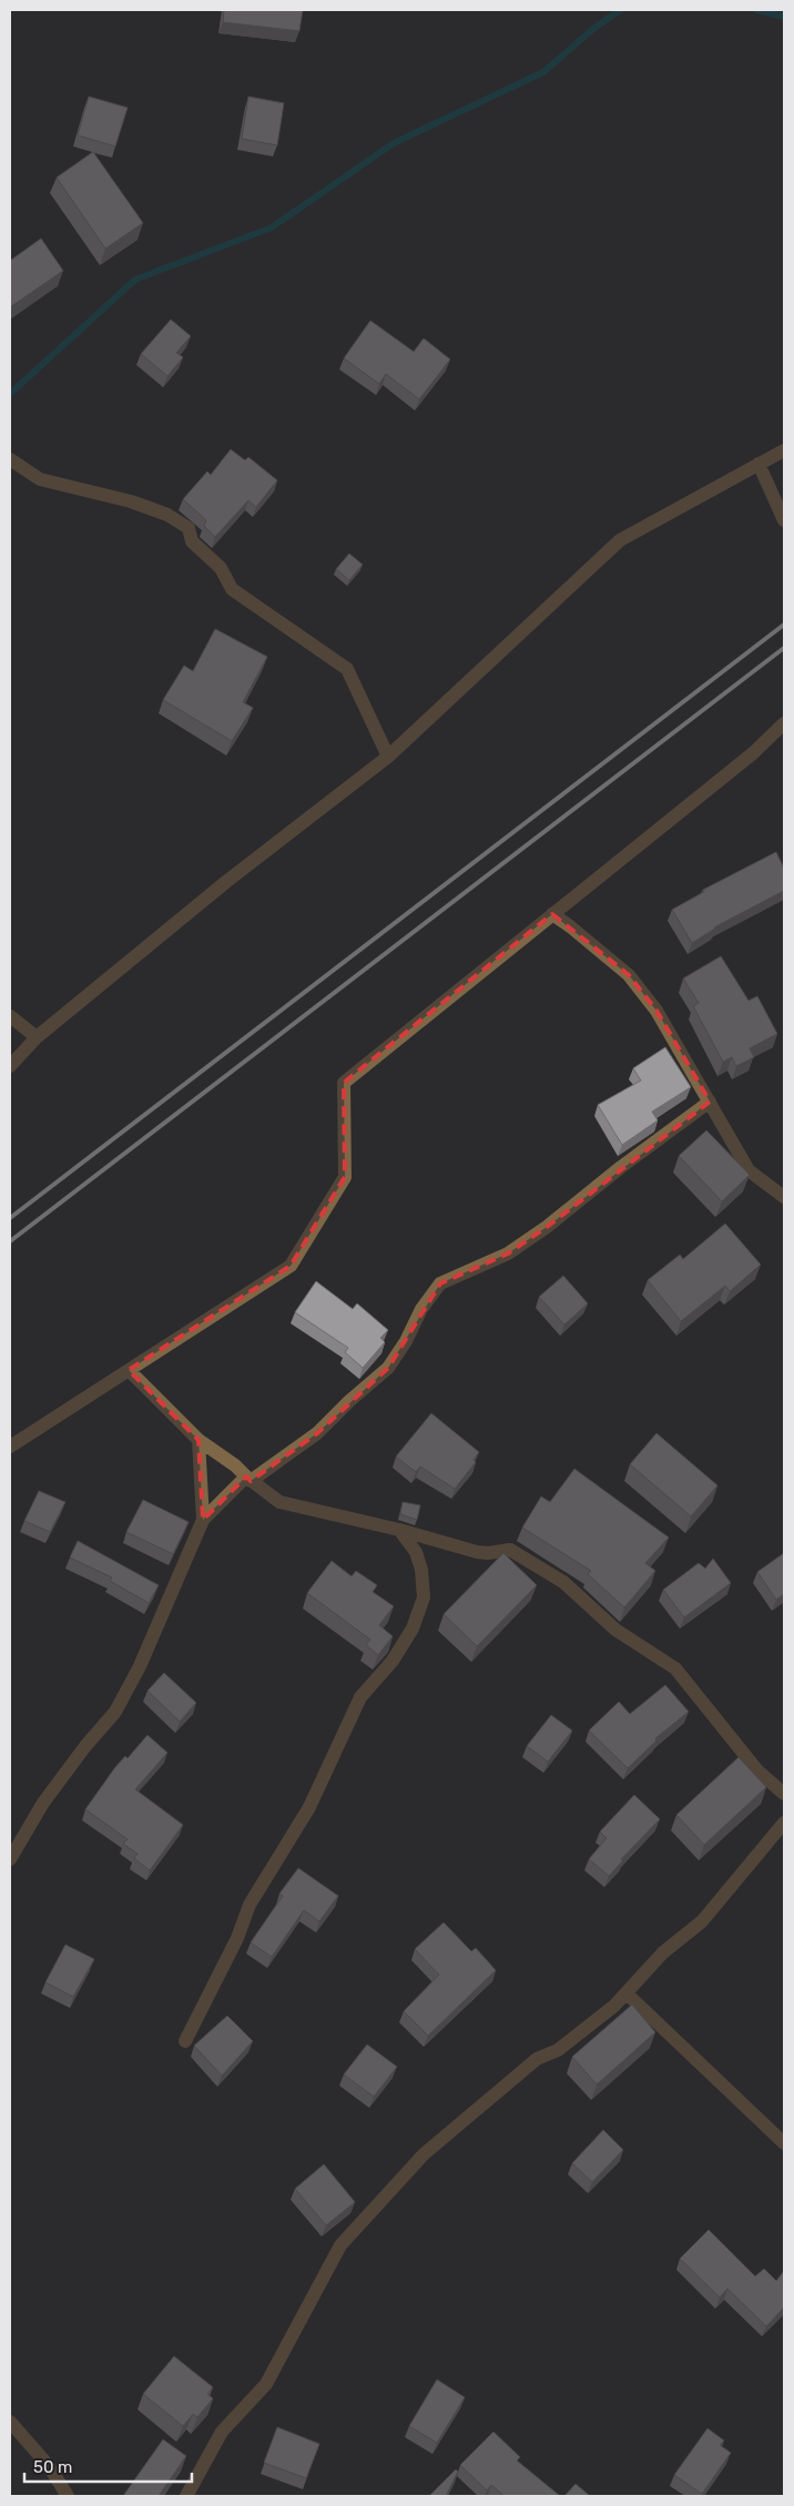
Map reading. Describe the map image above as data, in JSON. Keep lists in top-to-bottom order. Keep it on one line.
{"scale_bar":"50 m"}
